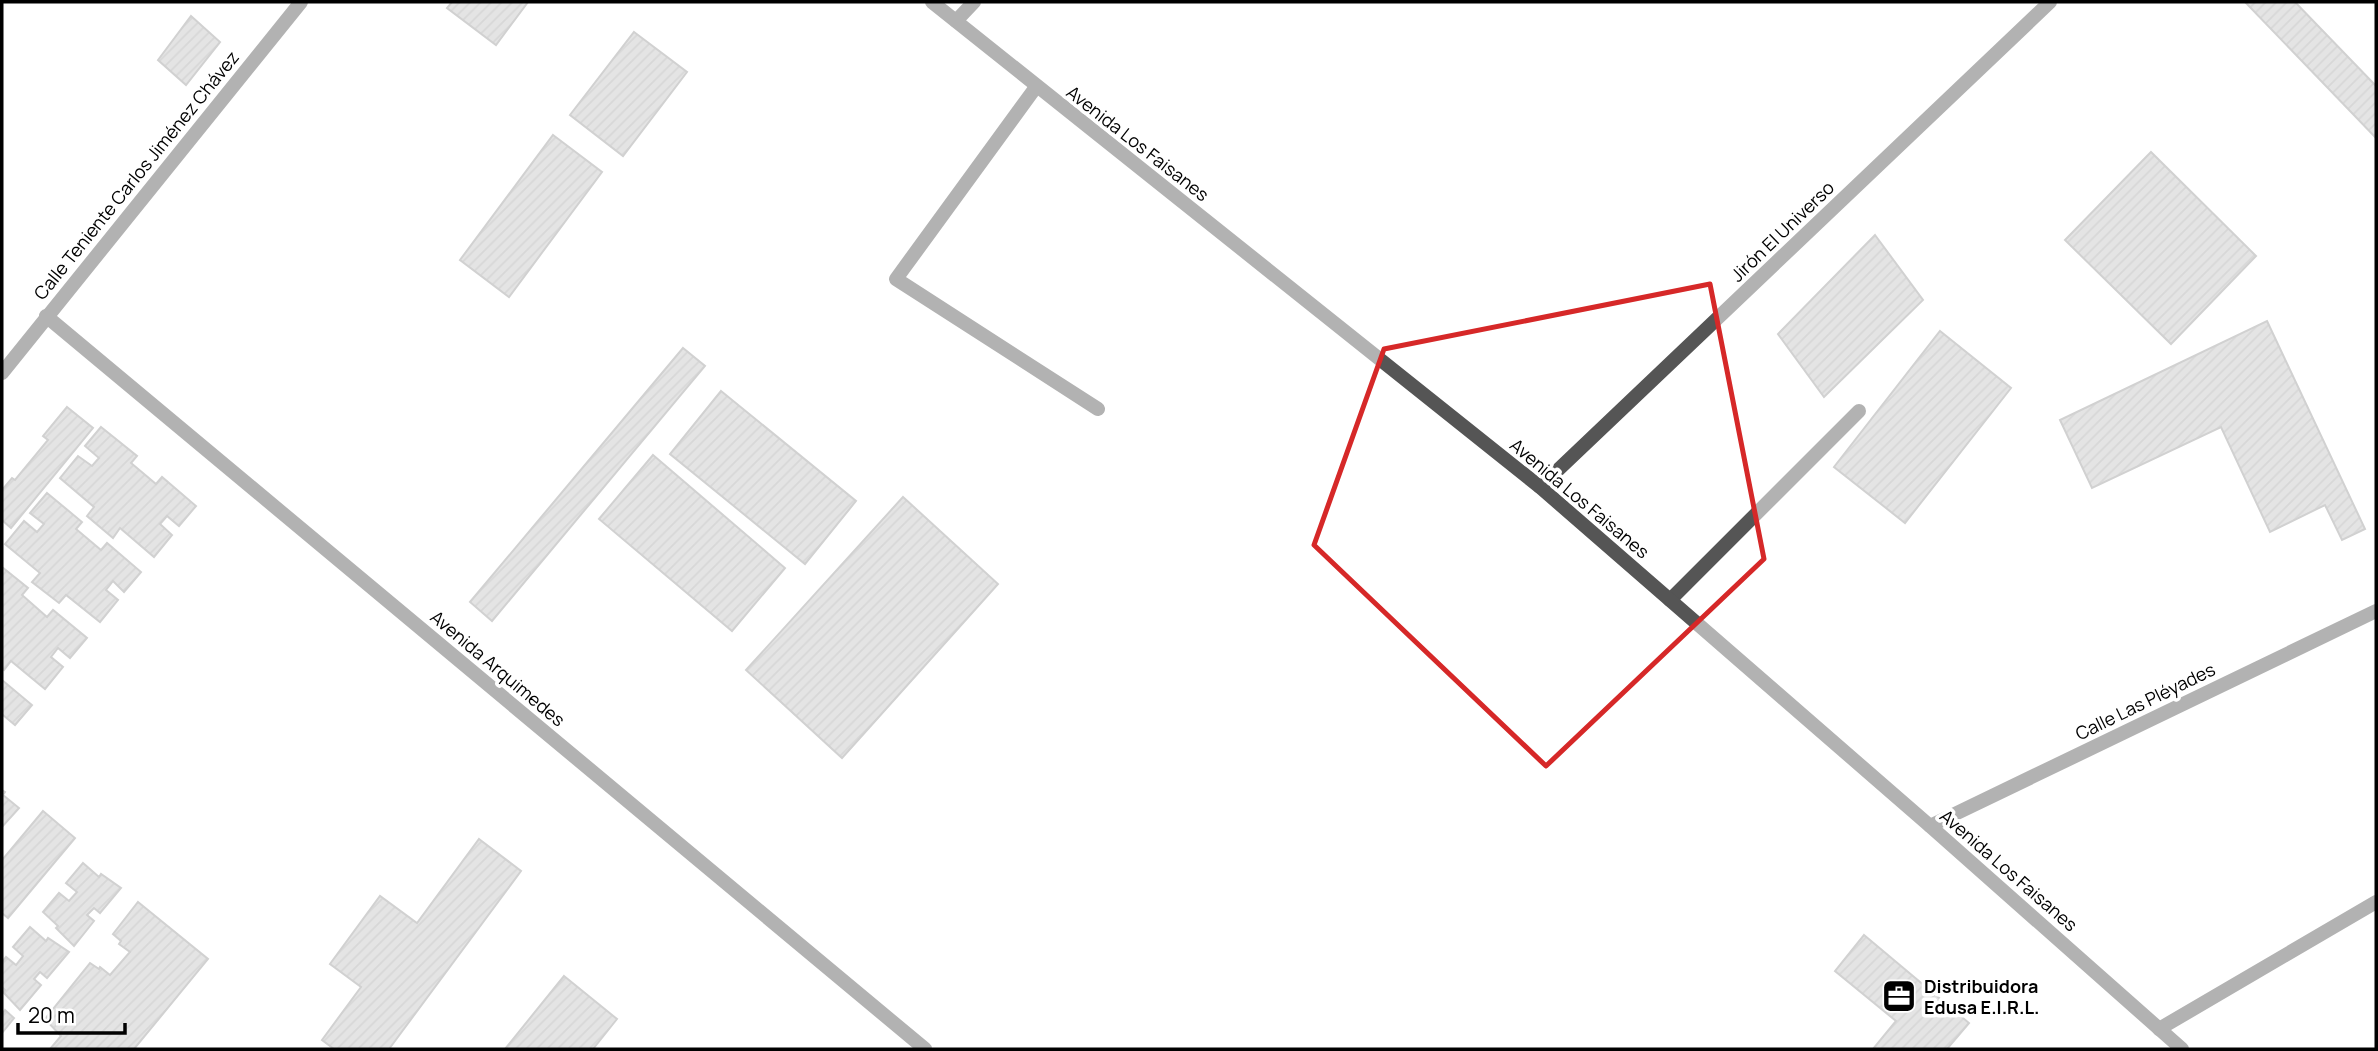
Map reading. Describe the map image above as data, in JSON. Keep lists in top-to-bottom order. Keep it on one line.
{"streets":{"street":["Avenida Los Faisanes","Calle Teniente Carlos Jiménez Chávez","Jirón El Universo","Avenida Arquimedes","Calle Las Pléyades"]},"crossings":[["Avenida Los Faisanes","Jirón El Universo"],["Avenida Los Faisanes","Calle Las Pléyades"],["Calle Teniente Carlos Jiménez Chávez","Avenida Arquimedes"]],"places":{"office":["Distribuidora Edusa E.I.R.L."]},"scale_bar":"20 m"}
